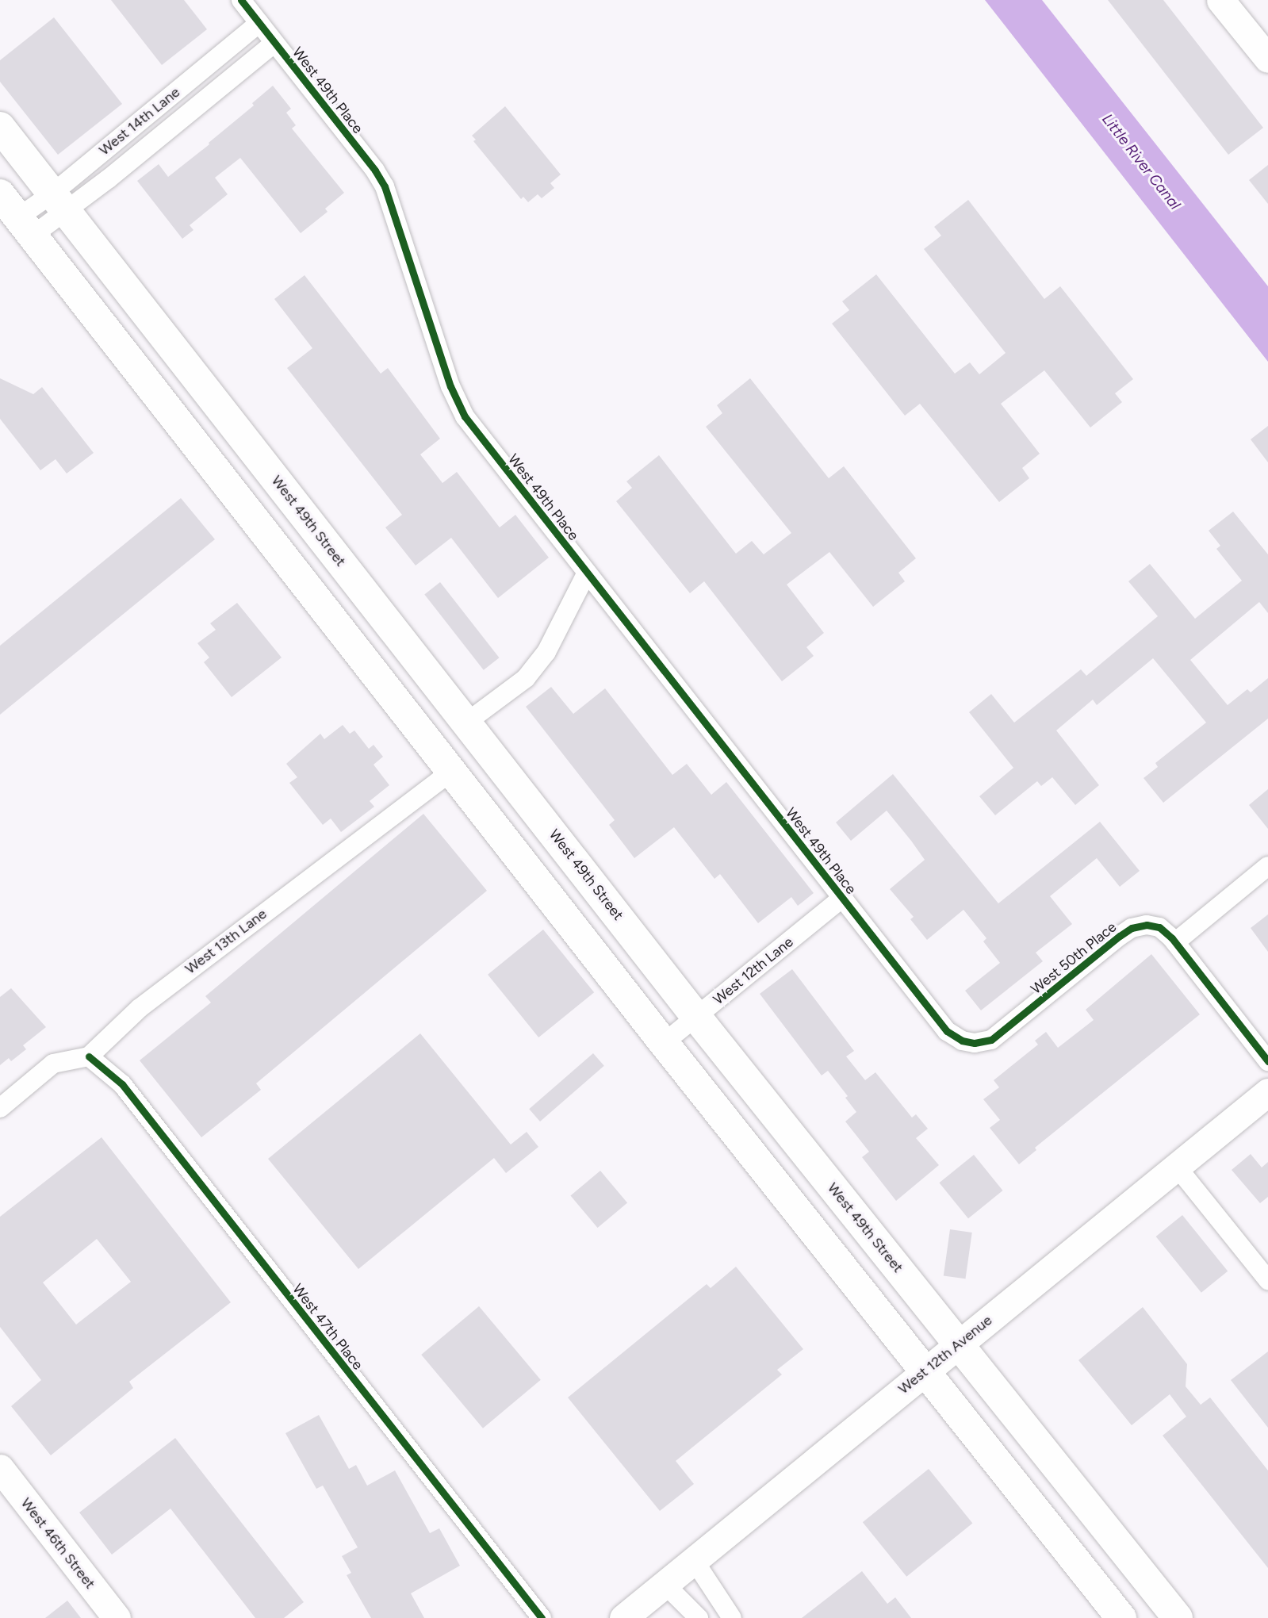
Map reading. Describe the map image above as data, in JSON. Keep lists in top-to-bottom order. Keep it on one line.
{"streets":{"main road":["West 49th Street","West 12th Avenue","West 46th Street"],"street":["West 49th Place","West 14th Lane","West 13th Lane","West 50th Place","West 12th Lane","West 47th Place"]},"crossings":[["West 49th Place","West 14th Lane"],["West 49th Place","West 50th Place"],["West 49th Place","West 12th Lane"],["West 14th Lane","West 49th Street"],["West 49th Street","West 12th Lane"],["West 49th Street","West 12th Avenue"],["West 13th Lane","West 47th Place"]],"water":["Little River Canal"]}
